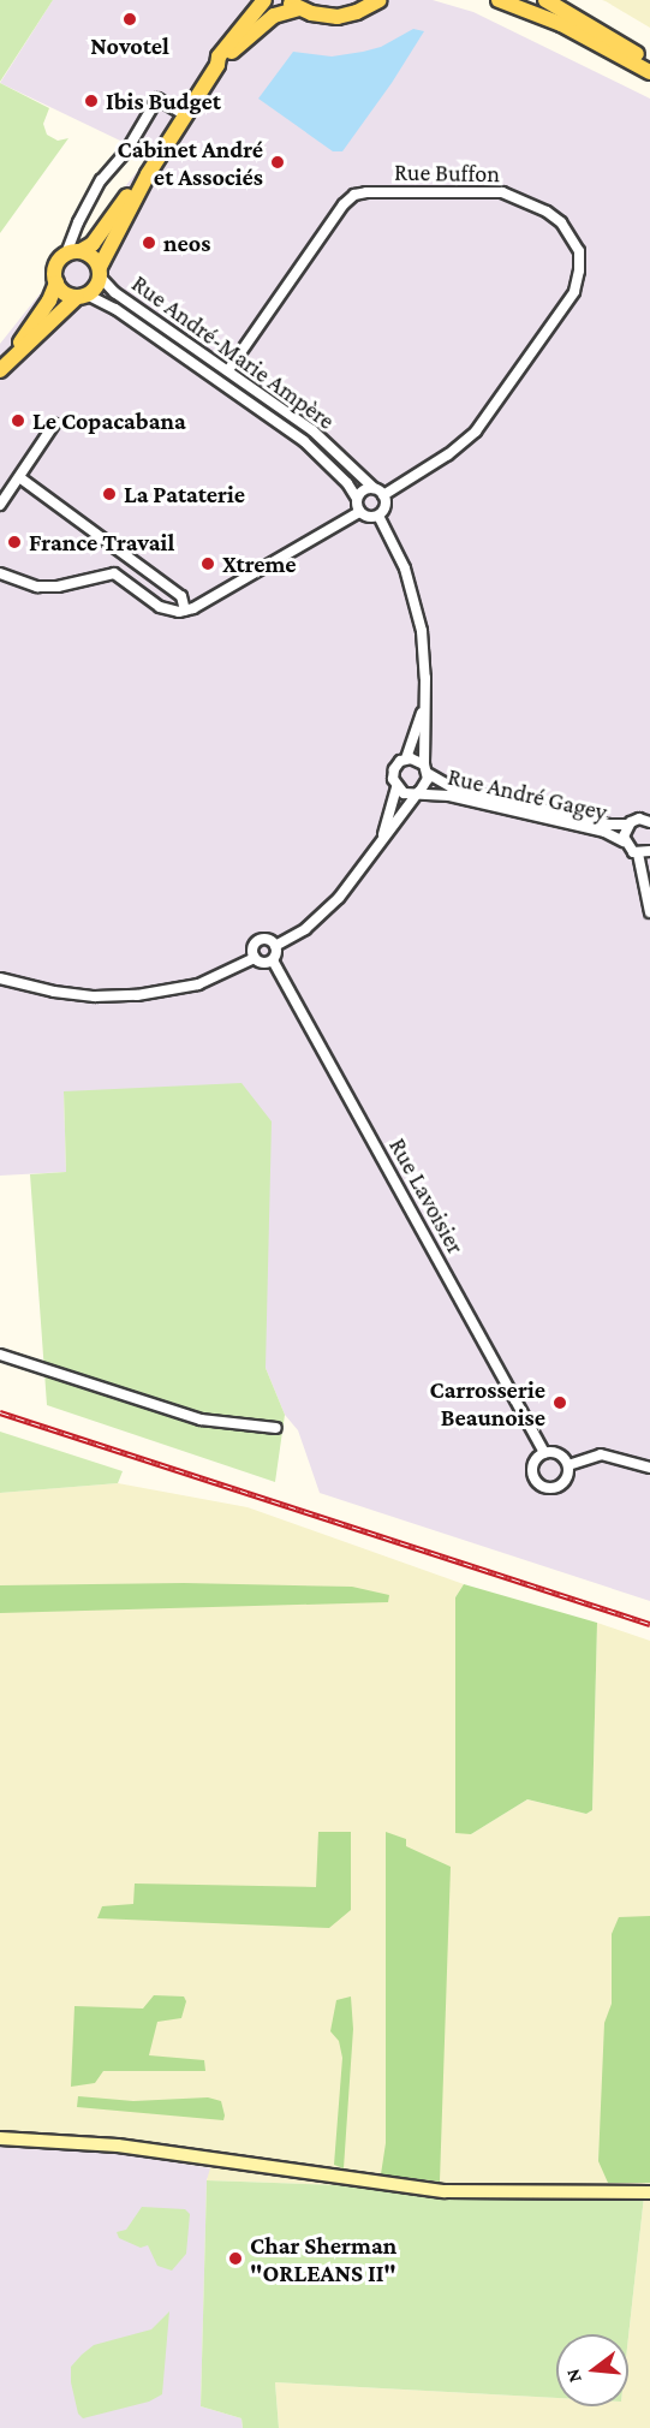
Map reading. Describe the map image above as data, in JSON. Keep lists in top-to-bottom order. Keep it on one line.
{"streets":{"street":["Rue Buffon","Rue André-Marie Ampère","Rue André Gagey","Rue Lavoisier"]},"crossings":[["Rue Buffon","Rue André-Marie Ampère"]],"places":["Novotel","Ibis Budget","Cabinet André et Associés","neos","Le Copacabana","La Pataterie","France Travail","Xtreme","Carrosserie Beaunoise","Char Sherman \"ORLEANS II\""],"north":"left"}
